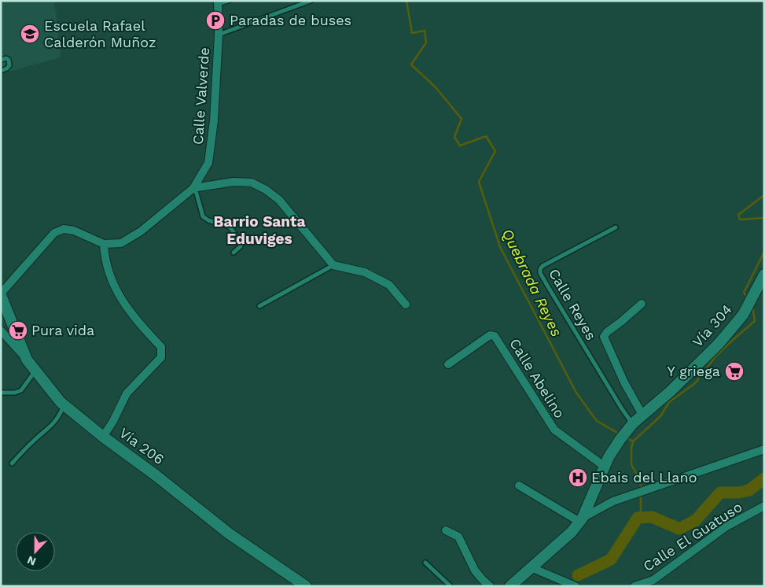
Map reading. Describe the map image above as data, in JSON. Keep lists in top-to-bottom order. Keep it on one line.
{"streets":{"main road":["Vía 304","Vía 206"],"street":["Calle Valverde","Calle Abelino","Calle El Guatuso"],"lane":["Calle Reyes"]},"crossings":[["Calle Valverde","Vía 206"],["Calle Reyes","Vía 304"],["Vía 304","Calle Abelino"]],"districts":["Barrio Santa Eduviges"],"water":["Quebrada Reyes"],"places":{"parking":["Paradas de buses"],"school or university":["Escuela Rafael Calderón Muñoz"],"supermarket":["Pura vida","Y griega"],"hospital":["Ebais del Llano"]},"north":"bottom"}
